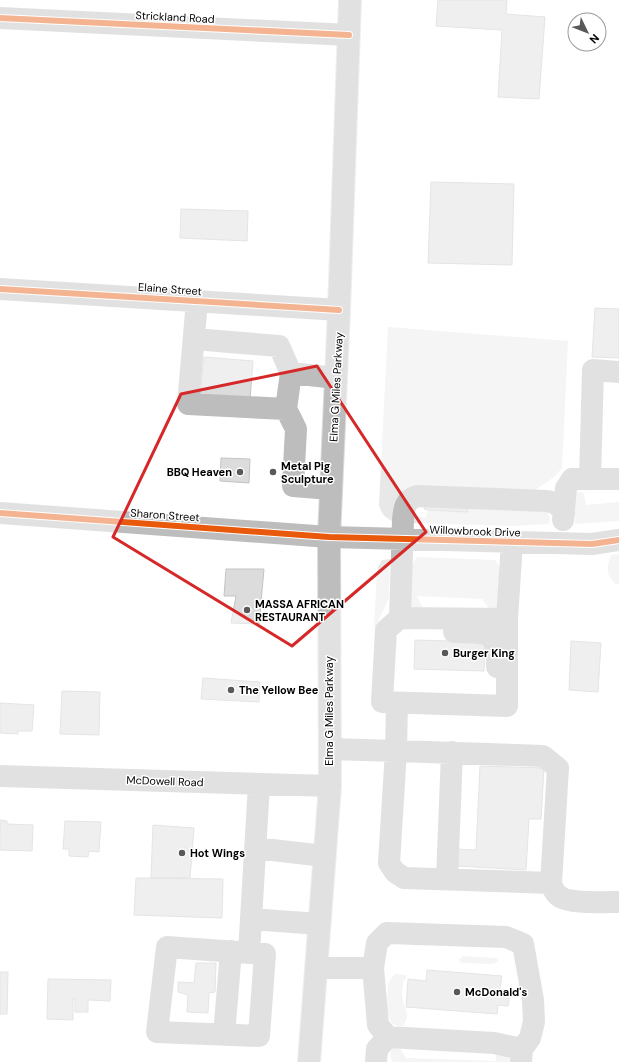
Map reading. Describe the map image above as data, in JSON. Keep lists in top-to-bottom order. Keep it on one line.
{"streets":{"street":["Strickland Road","Elaine Street","Elma G Miles Parkway","Sharon Street","Willowbrook Drive","McDowell Road"]},"crossings":[["Strickland Road","Elma G Miles Parkway"],["Elaine Street","Elma G Miles Parkway"],["Elma G Miles Parkway","Sharon Street"],["Elma G Miles Parkway","Willowbrook Drive"],["Elma G Miles Parkway","McDowell Road"],["Sharon Street","Willowbrook Drive"]],"places":["BBQ Heaven","Metal Pig Sculpture","MASSA AFRICAN RESTAURANT","Burger King","The Yellow Bee","Hot Wings","McDonald's"],"north":"bottom right"}
